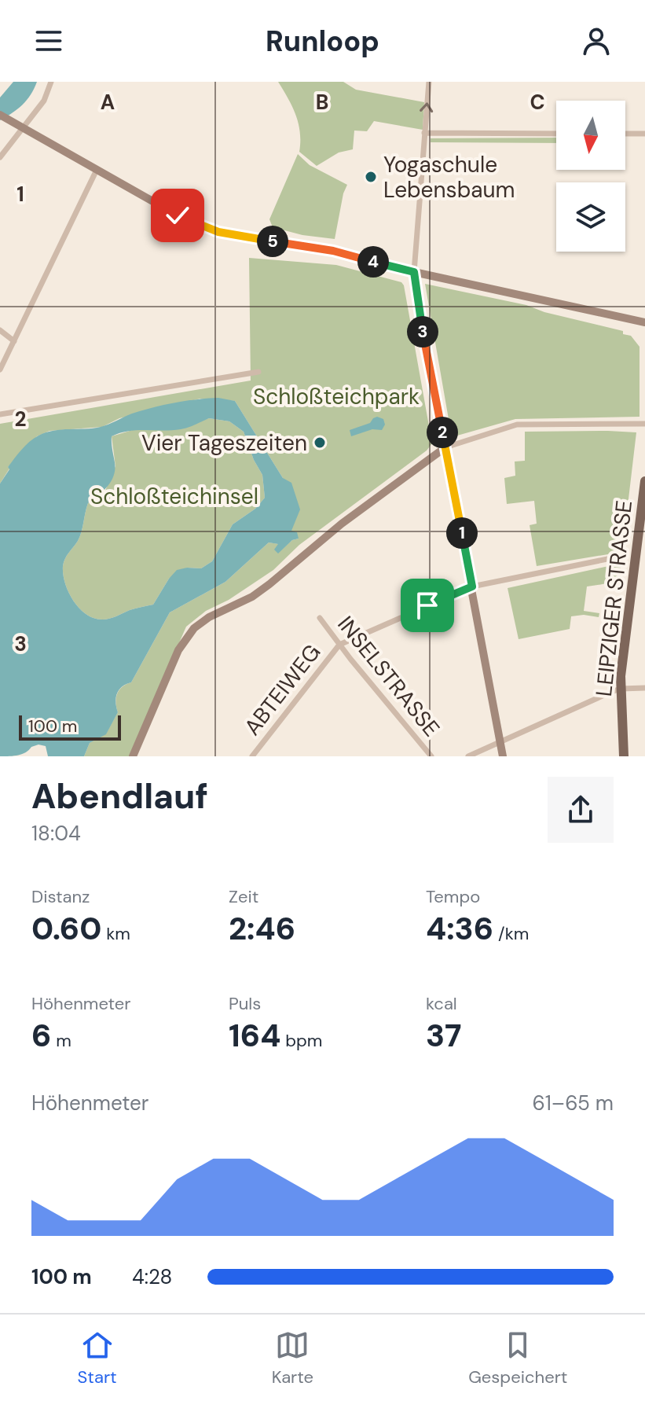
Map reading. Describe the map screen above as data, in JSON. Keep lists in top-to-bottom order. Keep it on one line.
{"streets":{"main road":["LEIPZIGER STRASSE"],"street":["INSELSTRASSE","ABTEIWEG"]},"crossings":[["INSELSTRASSE","ABTEIWEG"]],"parks":["Schloßteichpark","Schloßteichinsel"],"places":["Yogaschule Lebensbaum","Vier Tageszeiten"],"scale_bar":"100 m","north":"bottom","page":{"header":"Runloop","pins":["5","4","3","2","1"],"scale":"100 m","heading":["Abendlauf","18:04"],"stats":[["Distanz","0.60 km"],["Zeit","2:46"],["Tempo","4:36 /km"],["Höhenmeter","6 m"],["Puls","164 bpm"],["kcal","37"]],"chart":["Höhenmeter","61–65 m"],"list":[{"name":"100 m","note":"4:28"}],"tabs":["Start","Karte","Gespeichert"]},"grid":{"columns":["A","B","C"],"rows":["1","2","3"]}}
